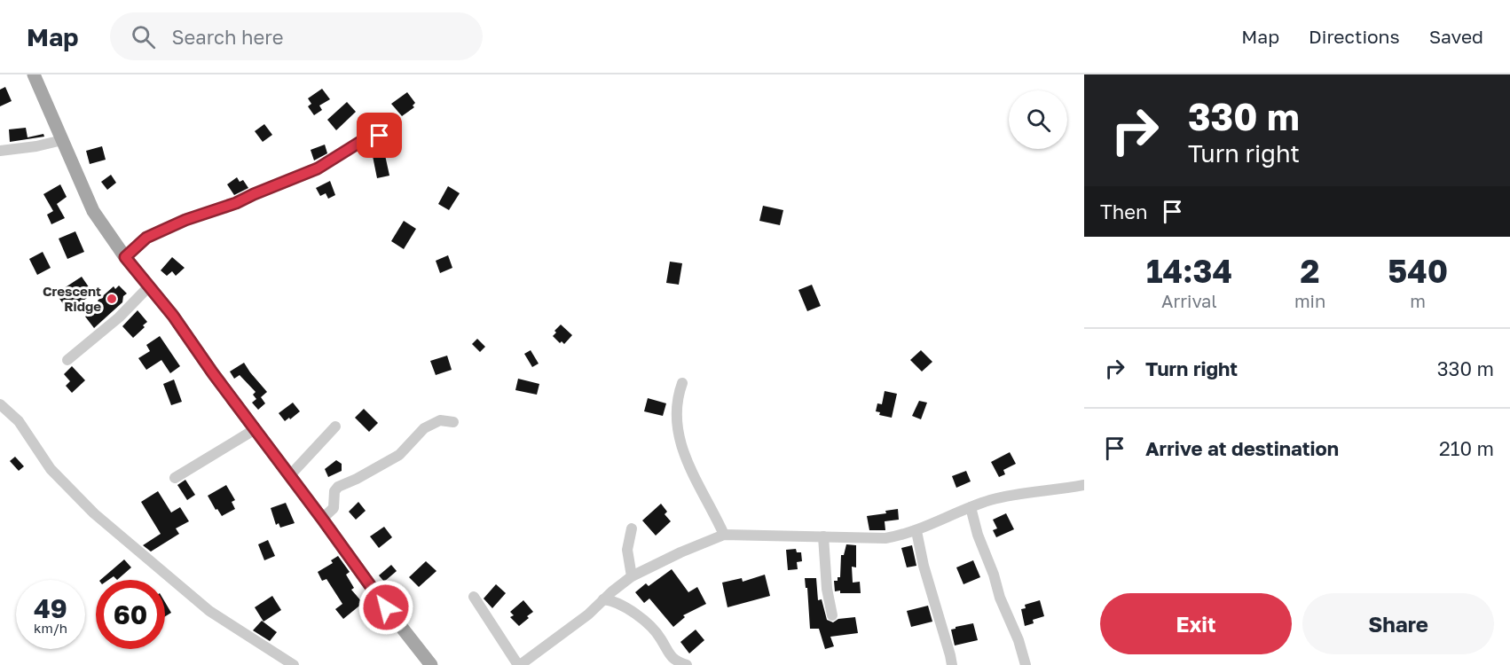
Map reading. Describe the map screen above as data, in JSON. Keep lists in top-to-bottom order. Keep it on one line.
{"places":["Crescent Ridge"],"page":{"header":"Map","search":"Search here","nav":["Map","Directions","Saved"],"turn":["330 m","Turn right"],"then":"Then","eta":["14:34","Arrival","2","min","540","m"],"list":[{"name":"Turn right","value":"330 m"},{"name":"Arrive at destination","value":"210 m"}],"speed":"49 km/h","limit":"60","buttons":["Exit","Share"]}}
